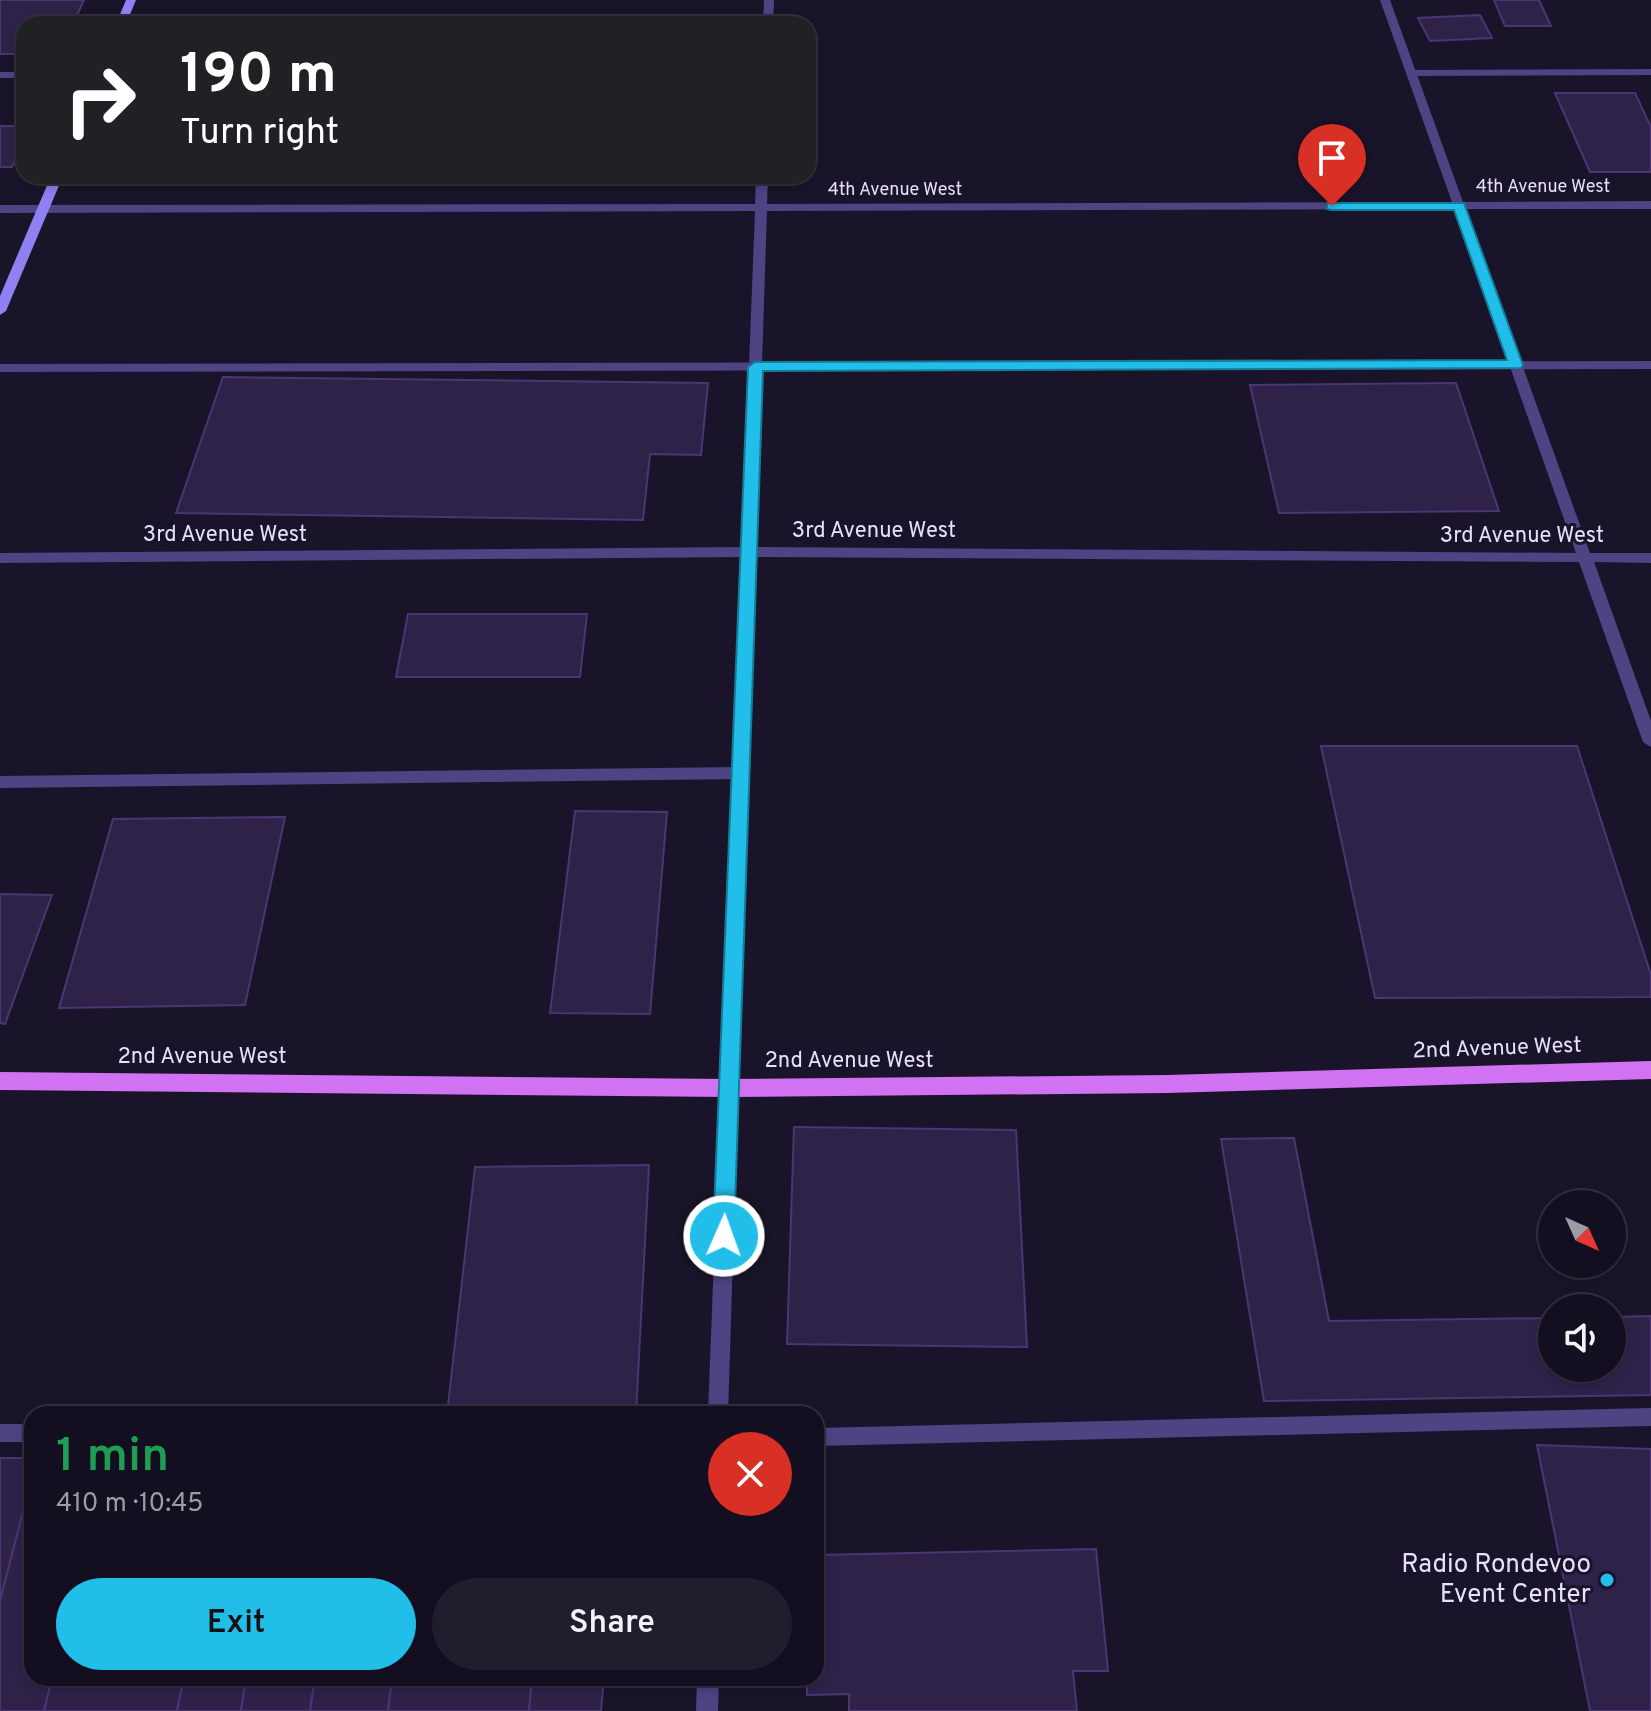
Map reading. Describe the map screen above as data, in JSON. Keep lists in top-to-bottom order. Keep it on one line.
{"streets":{"main road":["2nd Avenue West"],"street":["4th Avenue West","3rd Avenue West"]},"places":["Radio Rondevoo Event Center"],"north":"bottom right","page":{"turn":["190 m","Turn right"],"heading":["1 min","410 m · 10:45"],"buttons":["Exit","Share"]}}
